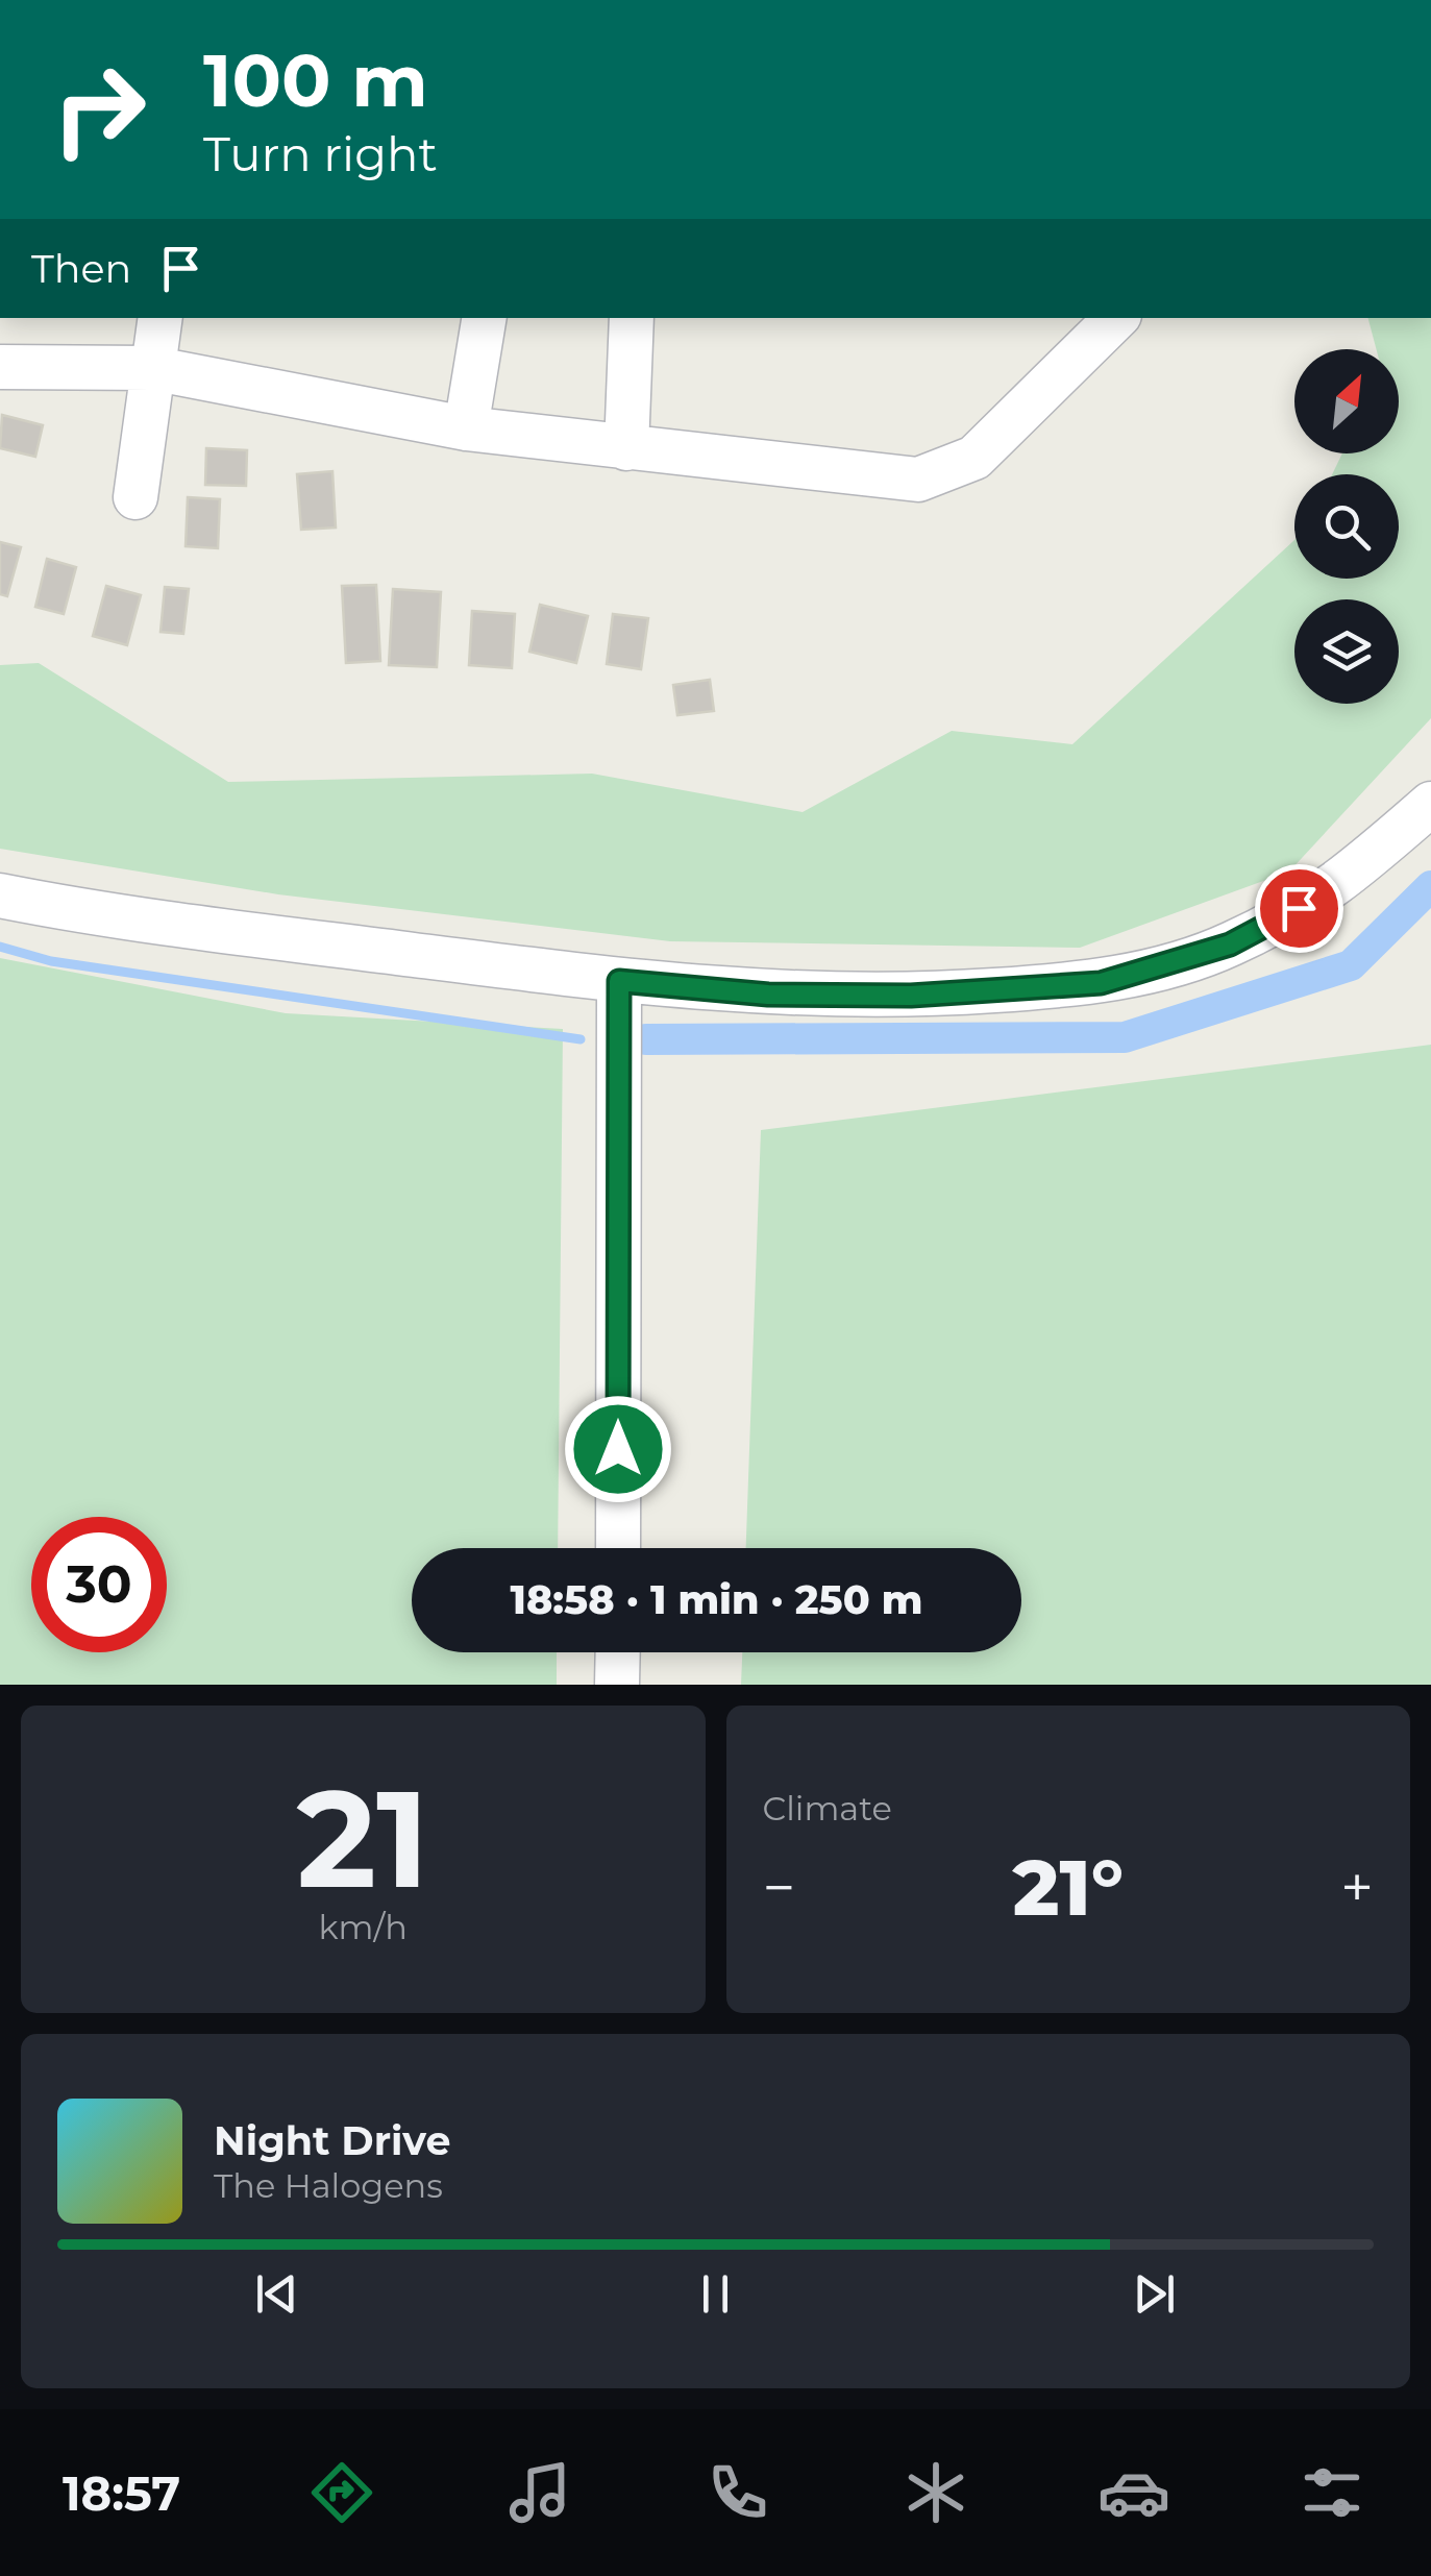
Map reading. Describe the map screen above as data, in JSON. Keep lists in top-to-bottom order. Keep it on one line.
{"north":"top right","page":{"turn":["100 m","Turn right"],"then":"Then","limit":"30","trip":"18:58 · 1 min · 250 m","tile":[["21","km/h"],"Climate"],"heat":["−","21°","+"],"song":["Night Drive","The Halogens"],"tabs":"18:57"}}
